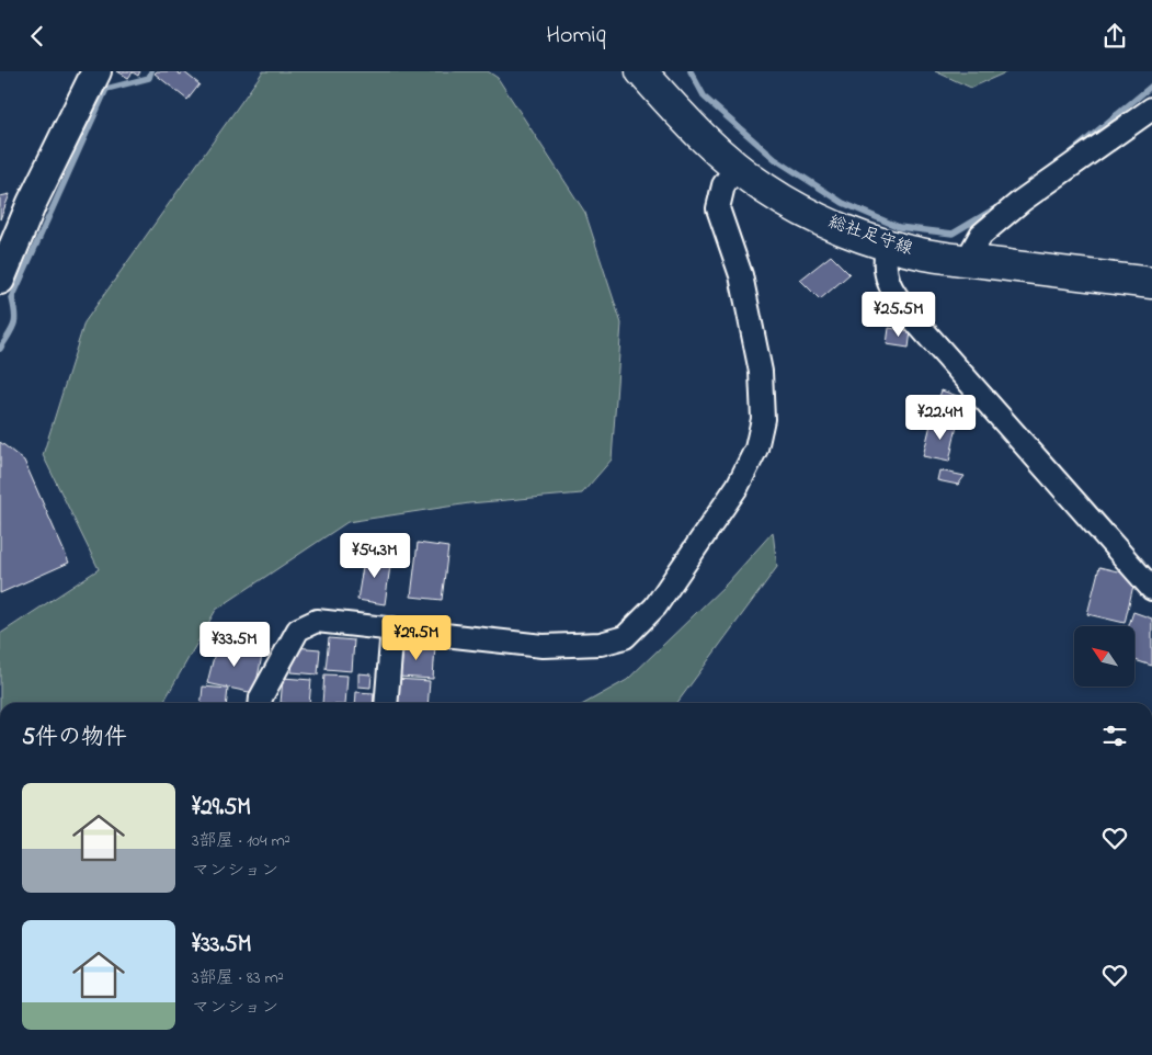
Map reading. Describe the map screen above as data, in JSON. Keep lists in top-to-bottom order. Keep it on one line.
{"streets":{"main road":["総社足守線"]},"north":"top left","page":{"header":"Homiq","price":["¥25.5M","¥22.4M","¥54.3M","¥29.5M","¥33.5M"],"heading":"5件の物件","list":[{"name":"¥29.5M","note":"3部屋 · 104 m² · マンション"},{"name":"¥33.5M","note":"3部屋 · 83 m² · マンション"}]}}
